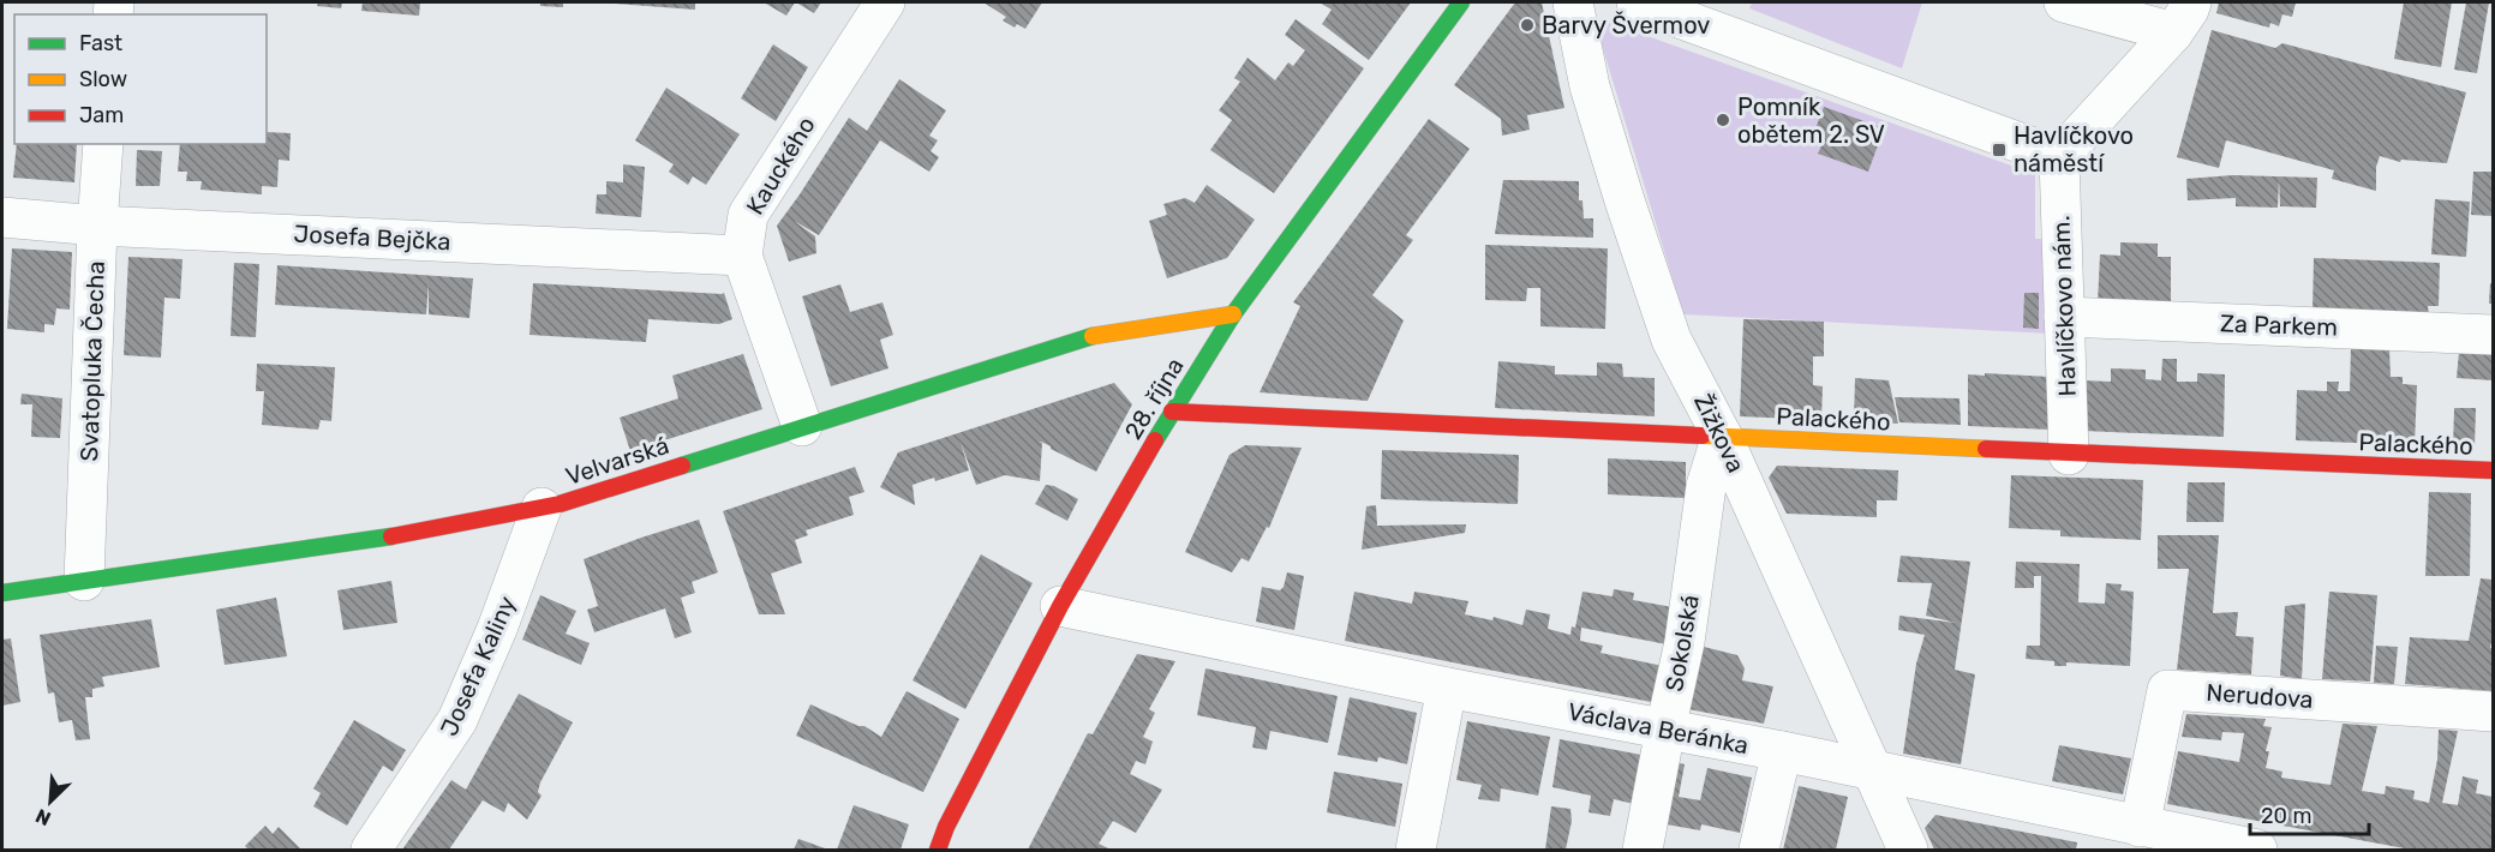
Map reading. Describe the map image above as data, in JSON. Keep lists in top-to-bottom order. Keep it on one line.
{"streets":{"street":["Kauckého","Josefa Bejčka","Havlíčkovo nám.","Za Parkem","Svatopluka Čecha","28. října","Palackého","Žižkova","Velvarská","Sokolská","Josefa Kaliny","Nerudova","Václava Beránka"]},"crossings":[["Kauckého","Josefa Bejčka"],["Kauckého","Velvarská"],["Josefa Bejčka","Svatopluka Čecha"],["Havlíčkovo nám.","Za Parkem"],["Havlíčkovo nám.","Palackého"],["Svatopluka Čecha","Velvarská"],["28. října","Palackého"],["28. října","Velvarská"],["28. října","Václava Beránka"],["Palackého","Žižkova"],["Palackého","Sokolská"],["Žižkova","Sokolská"],["Žižkova","Václava Beránka"],["Velvarská","Josefa Kaliny"],["Sokolská","Václava Beránka"],["Nerudova","Václava Beránka"]],"places":{"other":["Barvy Švermov","Pomník obětem 2. SV"],"transit":["Havlíčkovo náměstí"]},"legend":["Fast","Slow","Jam"],"scale_bar":"20 m","north":"bottom left"}
